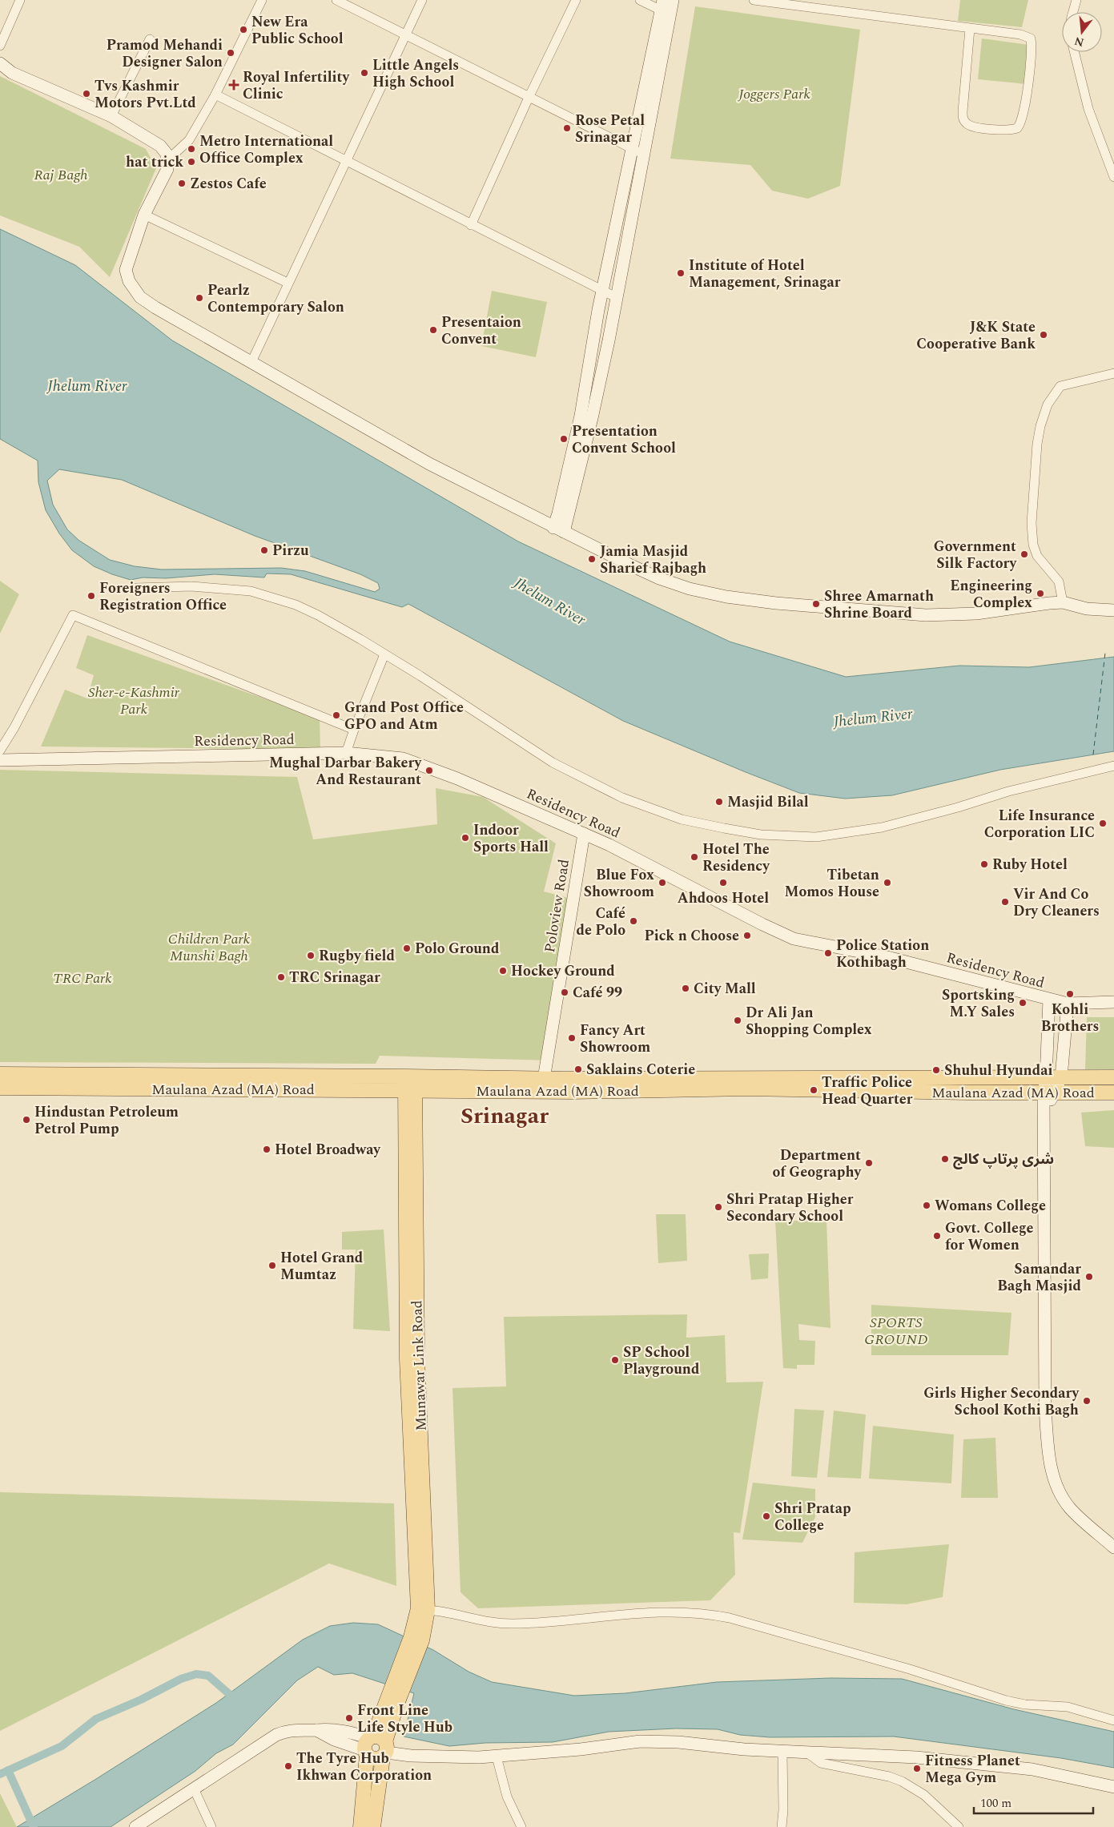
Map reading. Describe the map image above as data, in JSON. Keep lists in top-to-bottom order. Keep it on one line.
{"streets":{"main road":["Residency Road","Poloview Road","Maulana Azad (MA) Road","Munawar Link Road"]},"crossings":[["Residency Road","Poloview Road"],["Poloview Road","Maulana Azad (MA) Road"],["Maulana Azad (MA) Road","Munawar Link Road"]],"districts":["Srinagar"],"water":["Jhelum River"],"parks":["Joggers Park","Raj Bagh","Sher-e-Kashmir Park","Children Park Munshi Bagh","TRC Park","SPORTS GROUND"],"places":{"other":["New Era Public School","Pramod Mehandi Designer Salon","Little Angels High School","Tvs Kashmir Motors Pvt.Ltd","Rose Petal Srinagar","Metro International Office Complex","hat trick","Zestos Cafe","Institute of Hotel Management, Srinagar","Pearlz Contemporary Salon","Presentaion Convent","J&K State Cooperative Bank","Presentation Convent School","Pirzu","Government Silk Factory","Jamia Masjid Sharief Rajbagh","Engineering Complex","Foreigners Registration Office","Shree Amarnath Shrine Board","Grand Post Office GPO and Atm","Mughal Darbar Bakery And Restaurant","Masjid Bilal","Life Insurance Corporation LIC","Indoor Sports Hall","Hotel The Residency","Ruby Hotel","Blue Fox Showroom","Ahdoos Hotel","Tibetan Momos House","Vir And Co Dry Cleaners","Café de Polo","Pick n Choose","Polo Ground","Police Station Kothibagh","Rugby field","Hockey Ground","TRC Srinagar","City Mall","Café 99","Kohli Brothers","Sportsking M.Y Sales","Dr Ali Jan Shopping Complex","Fancy Art Showroom","Saklains Coterie","Shuhul Hyundai","Traffic Police Head Quarter","Hindustan Petroleum Petrol Pump","Hotel Broadway","شری پرتاپ کالج","Department of Geography","Womans College","Shri Pratap Higher Secondary School","Govt. College for Women","Hotel Grand Mumtaz","Samandar Bagh Masjid","SP School Playground","Girls Higher Secondary School Kothi Bagh","Shri Pratap College","Front Line Life Style Hub","The Tyre Hub Ikhwan Corporation","Fitness Planet Mega Gym"],"health":["Royal Infertility Clinic"]},"scale_bar":"100 m","north":"bottom"}
